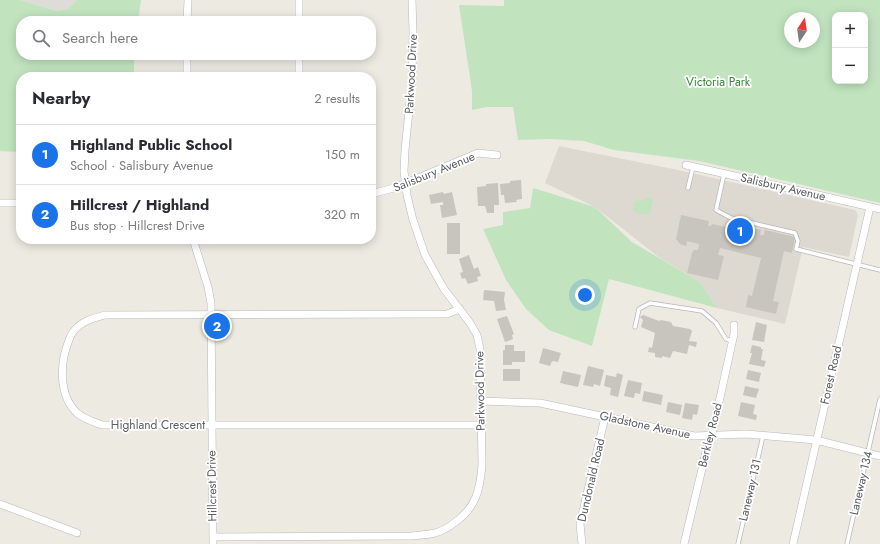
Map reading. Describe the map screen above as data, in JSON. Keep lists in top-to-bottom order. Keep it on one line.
{"streets":{"street":["Parkwood Drive","Salisbury Avenue","Forest Road","Highland Crescent","Gladstone Avenue","Berkley Road","Dundonald Road","Hillcrest Drive"],"lane":["Laneway 134","Laneway 131"]},"crossings":[["Parkwood Drive","Salisbury Avenue"],["Parkwood Drive","Highland Crescent"],["Parkwood Drive","Gladstone Avenue"],["Parkwood Drive","Hillcrest Drive"],["Salisbury Avenue","Forest Road"],["Forest Road","Gladstone Avenue"],["Highland Crescent","Hillcrest Drive"],["Gladstone Avenue","Berkley Road"],["Gladstone Avenue","Dundonald Road"],["Gladstone Avenue","Laneway 134"],["Gladstone Avenue","Laneway 131"]],"parks":["Victoria Park"],"north":"top","page":{"map_buttons":["+","−"],"search":"Search here","heading":["Nearby","2 results"],"list":[{"mark":"1","name":"Highland Public School","note":"School · Salisbury Avenue","value":"150 m"},{"mark":"2","name":"Hillcrest / Highland","note":"Bus stop · Hillcrest Drive","value":"320 m"}],"pins":["1","2"]}}
